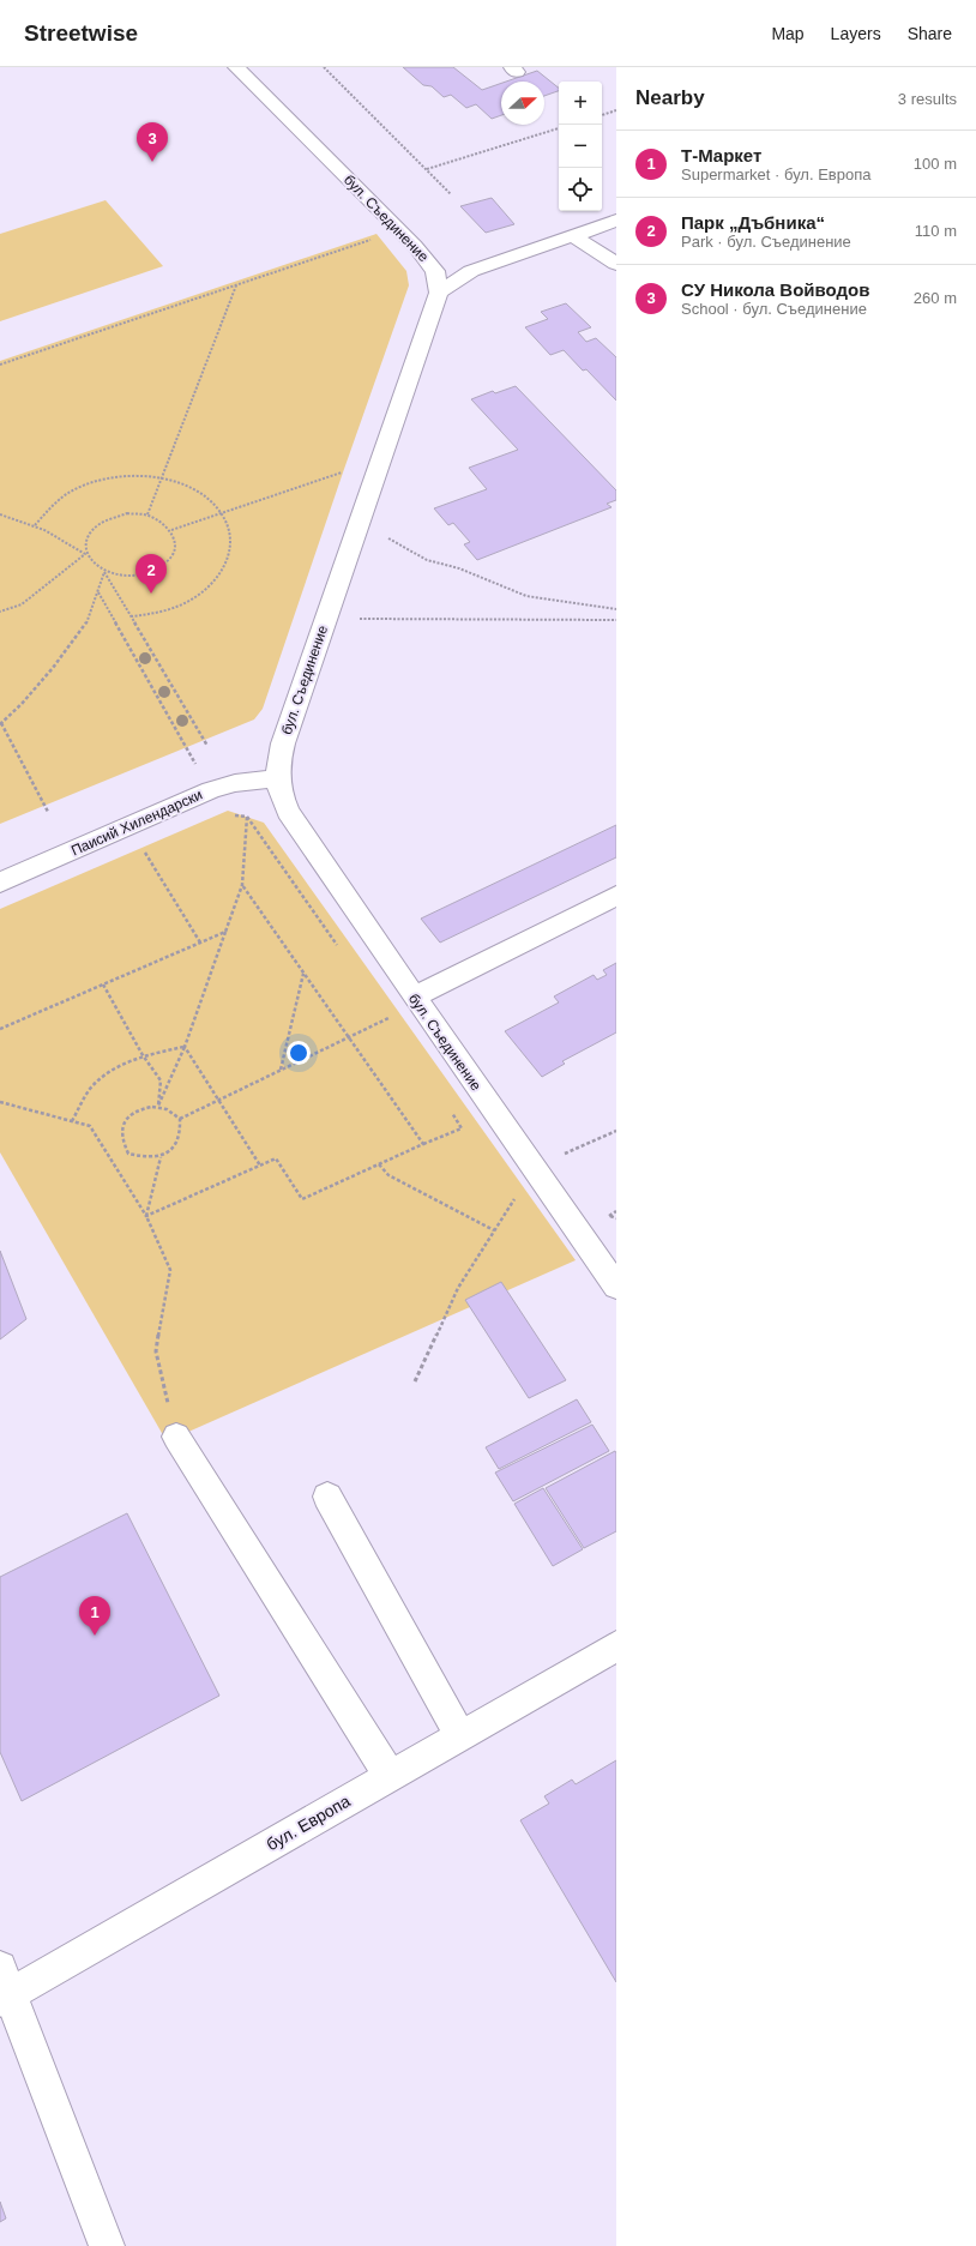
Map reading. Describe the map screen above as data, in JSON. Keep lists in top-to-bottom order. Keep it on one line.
{"streets":{"street":["бул. Съединение","Паисий Хилендарски","бул. Европа"]},"crossings":[["бул. Съединение","Паисий Хилендарски"]],"north":"right","page":{"header":"Streetwise","nav":["Map","Layers","Share"],"heading":["Nearby","3 results"],"map_buttons":["+","−"],"pins":["3","2","1"],"list":[{"mark":"1","name":"Т-Маркет","note":"Supermarket · бул. Европа","value":"100 m"},{"mark":"2","name":"Парк „Дъбника“","note":"Park · бул. Съединение","value":"110 m"},{"mark":"3","name":"СУ Никола Войводов","note":"School · бул. Съединение","value":"260 m"}]}}
